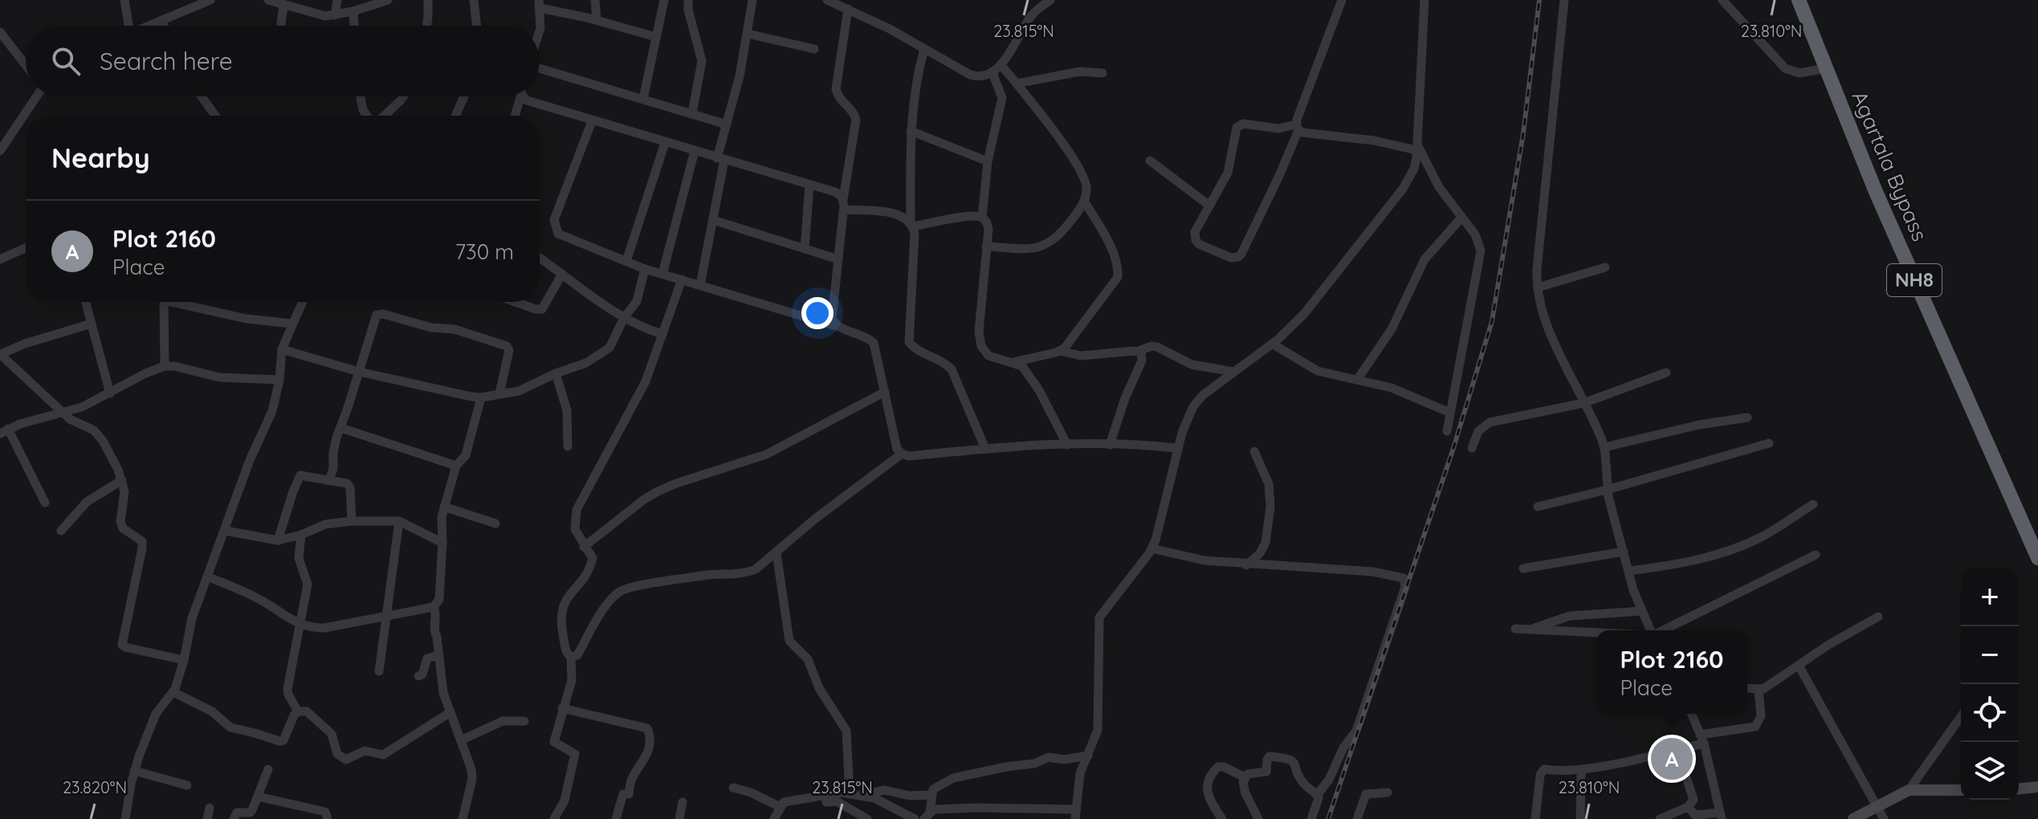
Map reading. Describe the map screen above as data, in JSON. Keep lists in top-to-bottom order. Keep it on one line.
{"streets":{"highway":["Agartala Bypass","NH8"]},"page":{"search":"Search here","heading":"Nearby","list":[{"mark":"A","name":"Plot 2160","note":"Place","value":"730 m"}],"map_buttons":["+","−"],"popup":["Plot 2160","Place"],"pins":"A"},"coordinates":["23.815°N","23.810°N","23.820°N"]}
